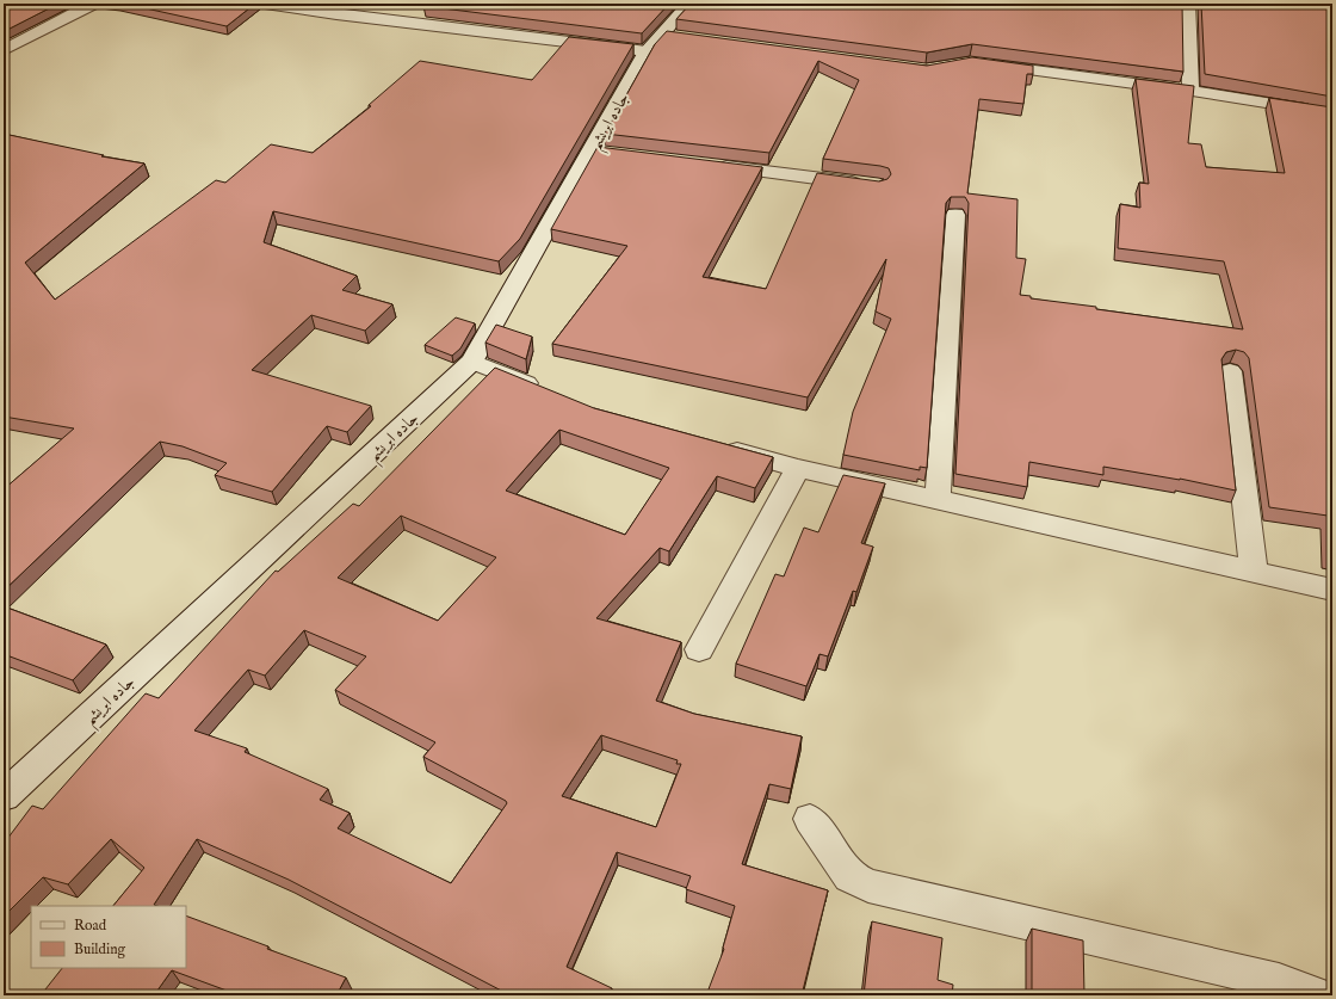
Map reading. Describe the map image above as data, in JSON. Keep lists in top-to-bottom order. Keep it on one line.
{"streets":{"street":["جاده ابریشم"]},"legend":["Road","Building"]}
